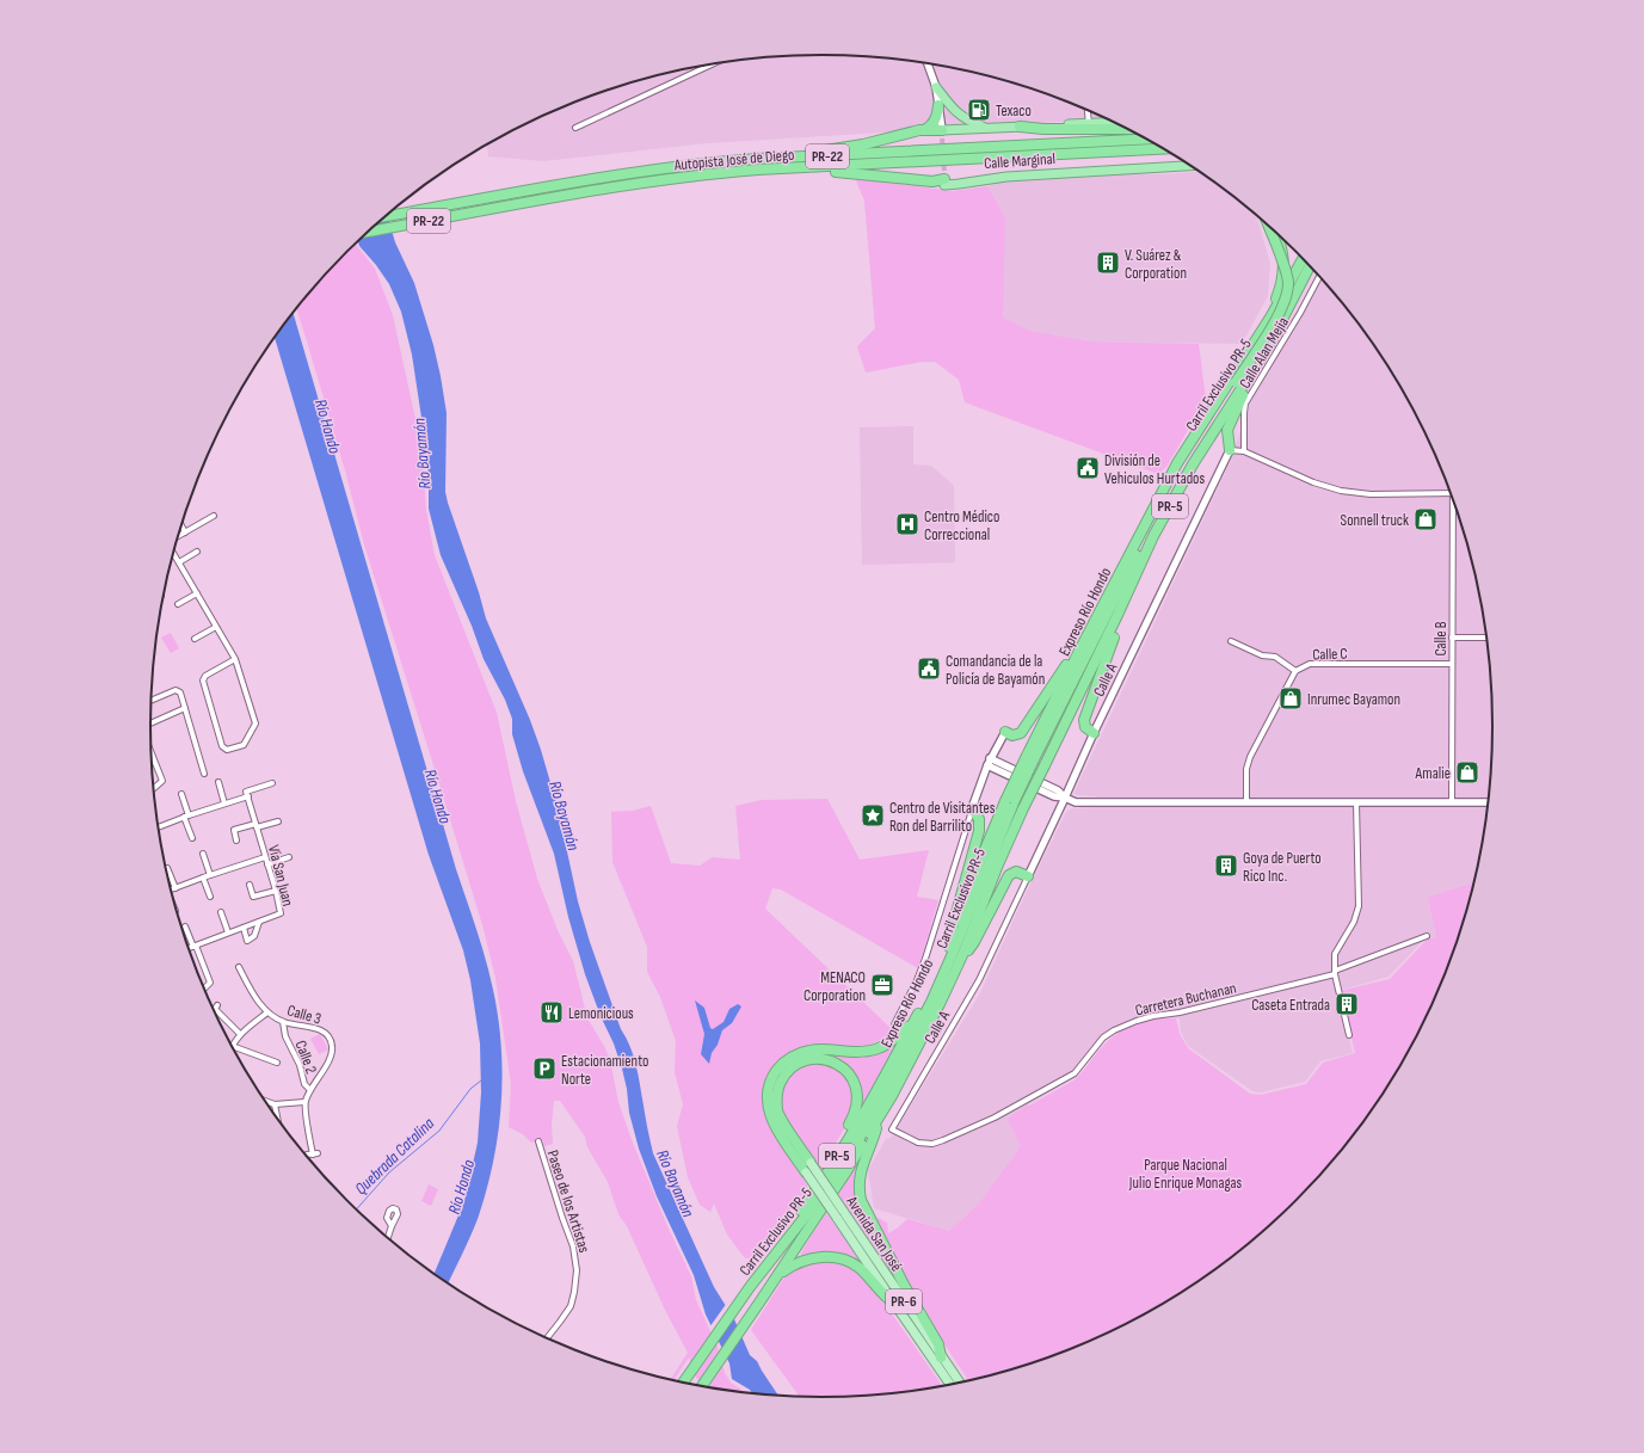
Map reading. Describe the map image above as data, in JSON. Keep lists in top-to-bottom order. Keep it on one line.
{"streets":{"highway":["PR-22","Autopista José de Diego","Calle Marginal","Carril Exclusivo PR-5","PR-5","Expreso Río Hondo"],"main road":["Avenida San José","PR-6"],"street":["Calle Alan Mejía","Calle B","Calle C","Calle A","Vía San Juan","Carretera Buchanan","Calle 3","Calle 2","Paseo de los Artistas"]},"crossings":[["Carril Exclusivo PR-5","Expreso Río Hondo"],["Calle B","Calle C"],["Calle A","Carretera Buchanan"],["Calle 3","Calle 2"]],"water":["Río Hondo","Río Bayamón","Quebrada Catalina"],"parks":["Parque Nacional Julio Enrique Monagas"],"places":{"fuel station":["Texaco"],"building":["V. Suárez & Corporation","Goya de Puerto Rico Inc.","Caseta Entrada"],"public building":["División de Vehiculos Hurtados","Comandancia de la Policía de Bayamón"],"shop":["Sonnell truck","Inrumec Bayamon","Amalie"],"hospital":["Centro Médico Correccional"],"place":["Centro de Visitantes Ron del Barrilito"],"office":["MENACO Corporation"],"restaurant":["Lemonicious"],"parking":["Estacionamiento Norte"]}}
